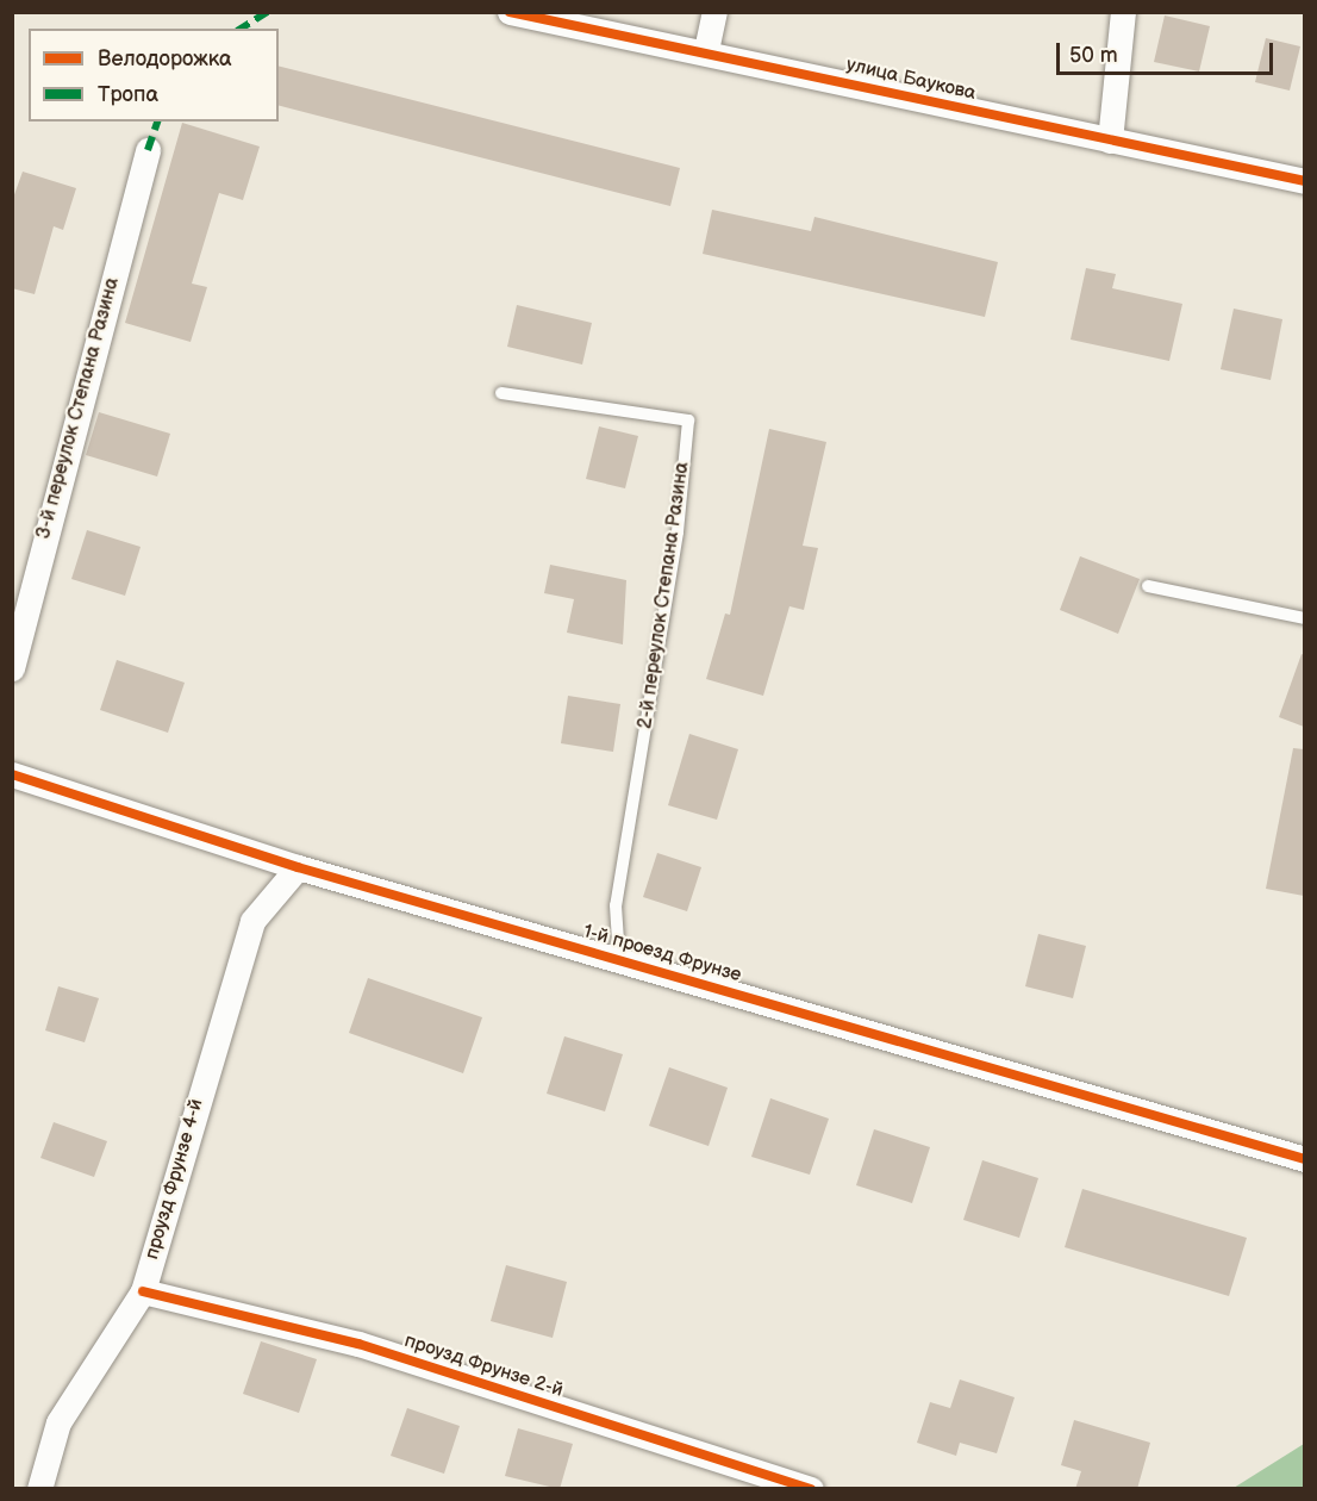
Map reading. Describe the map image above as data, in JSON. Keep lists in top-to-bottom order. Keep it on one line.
{"streets":{"street":["улица Баукова","3-й переулок Степана Разина","1-й проезд Фрунзе","проузд Фрунзе 4-й","проузд Фрунзе 2-й"],"lane":["2-й переулок Степана Разина"]},"crossings":[["2-й переулок Степана Разина","1-й проезд Фрунзе"],["1-й проезд Фрунзе","проузд Фрунзе 4-й"],["проузд Фрунзе 4-й","проузд Фрунзе 2-й"]],"legend":["Велодорожка","Тропа"],"scale_bar":"50 m"}
